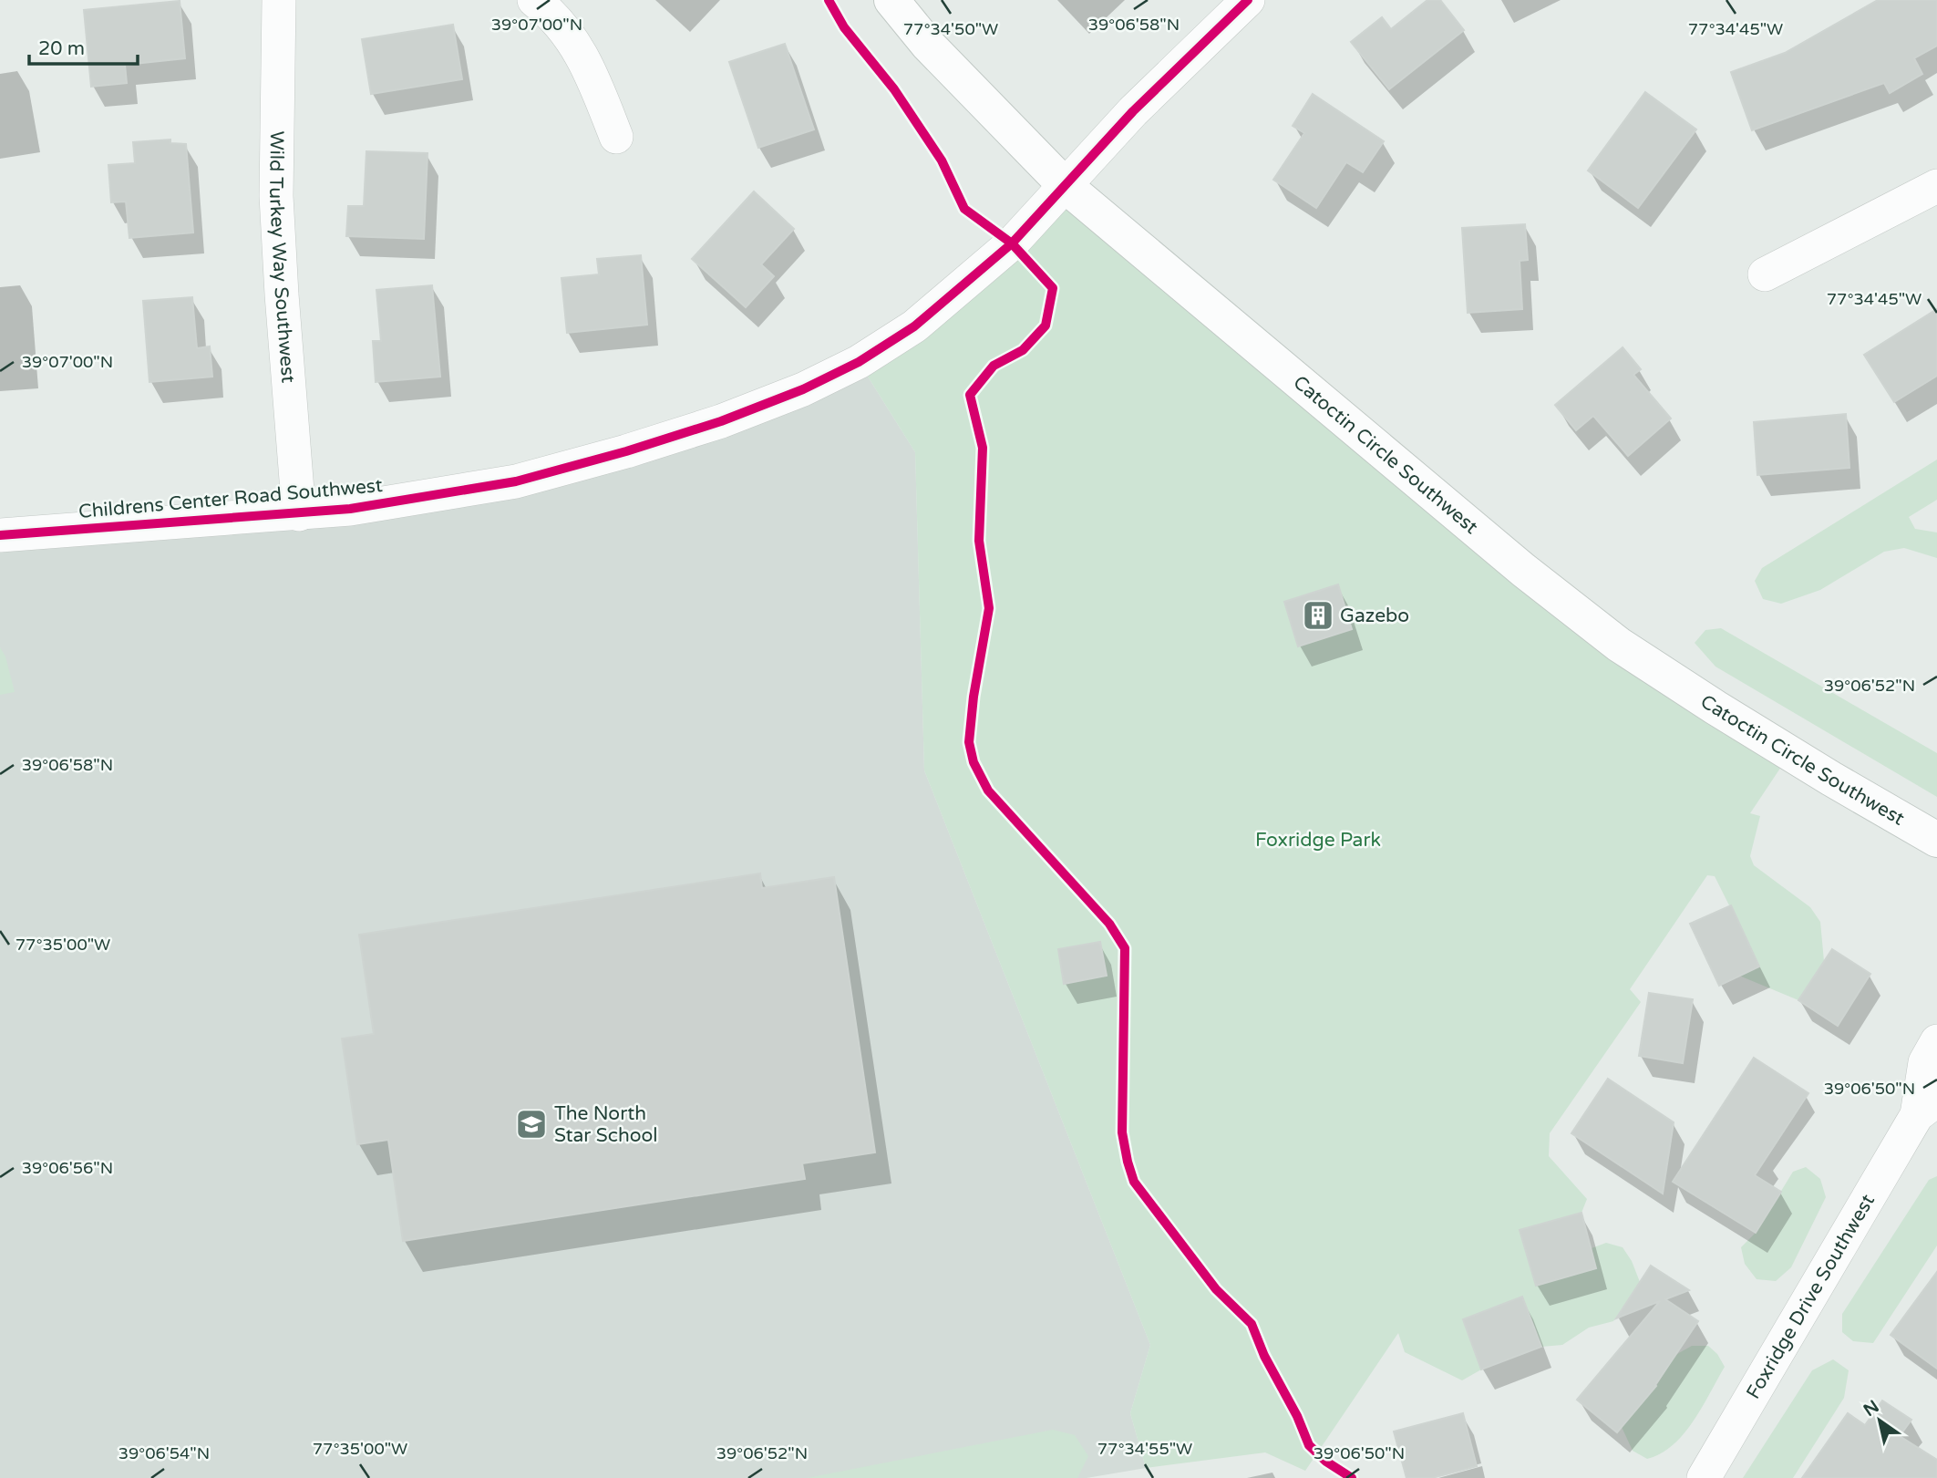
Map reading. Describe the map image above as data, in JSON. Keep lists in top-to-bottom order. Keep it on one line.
{"streets":{"main road":["Catoctin Circle Southwest"],"street":["Wild Turkey Way Southwest","Childrens Center Road Southwest","Foxridge Drive Southwest"]},"crossings":[["Wild Turkey Way Southwest","Childrens Center Road Southwest"],["Catoctin Circle Southwest","Childrens Center Road Southwest"]],"parks":["Foxridge Park"],"places":{"building":["Gazebo"],"school or university":["The North Star School"]},"scale_bar":"20 m","north":"top left","coordinates":["39°06'58\"N","39°07'00\"N","77°34'50\"W","77°34'45\"W","39°06'52\"N","77°35'00\"W","39°06'50\"N","39°06'56\"N","77°34'55\"W","39°06'54\"N"]}
